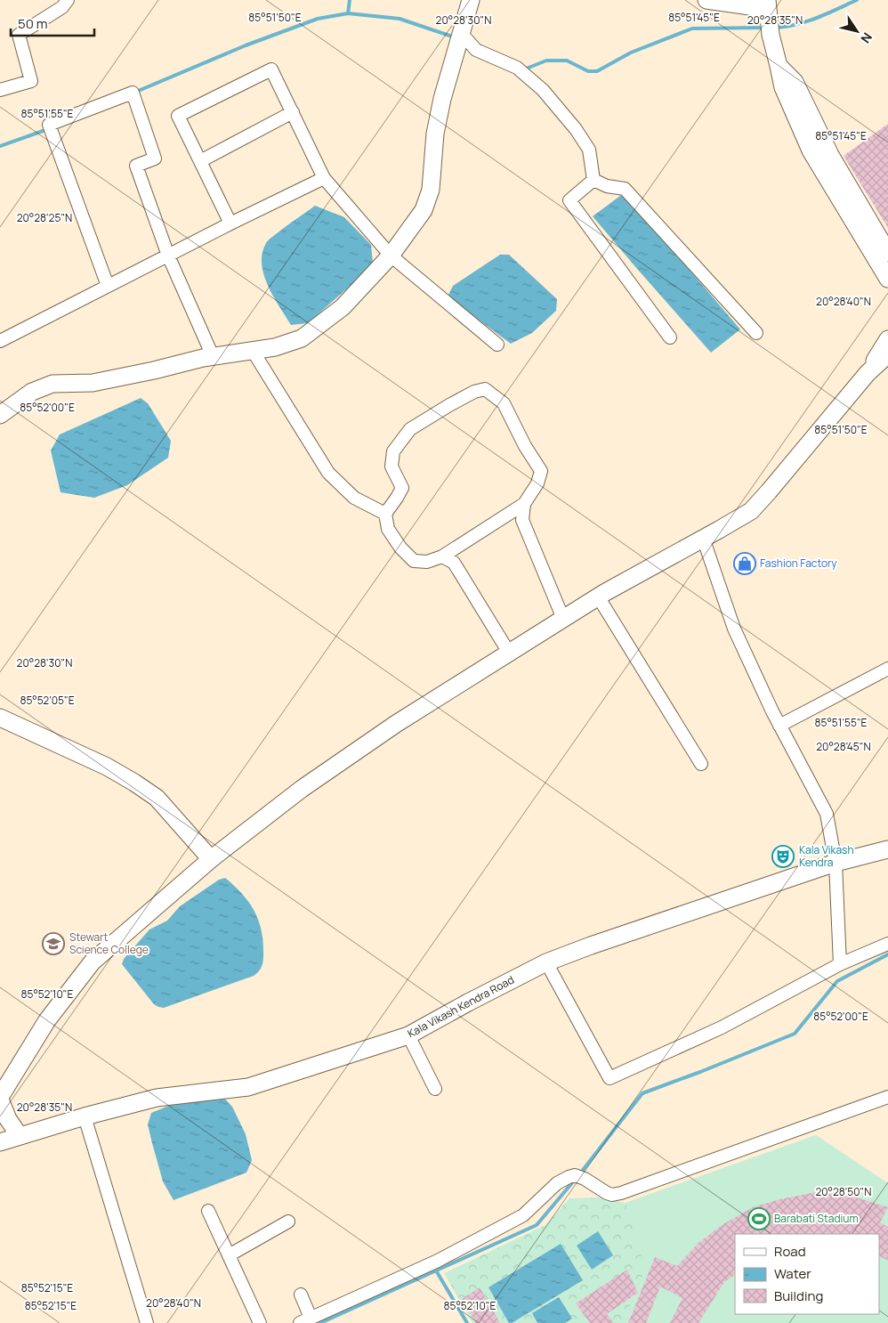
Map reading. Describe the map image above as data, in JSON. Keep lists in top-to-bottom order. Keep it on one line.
{"streets":{"street":["Kala Vikash Kendra Road"]},"places":{"shop":["Fashion Factory"],"theatre":["Kala Vikash Kendra"],"school or university":["Stewart Science College"],"sports":["Barabati Stadium"]},"legend":["Road","Water","Building"],"scale_bar":"50 m","north":"bottom right","coordinates":["85°51'50\"E","85°51'45\"E","20°28'30\"N","20°28'35\"N","85°51'55\"E","20°28'25\"N","20°28'40\"N","85°52'00\"E","85°52'05\"E","20°28'45\"N","85°52'10\"E","20°28'50\"N","85°52'15\"E"]}
